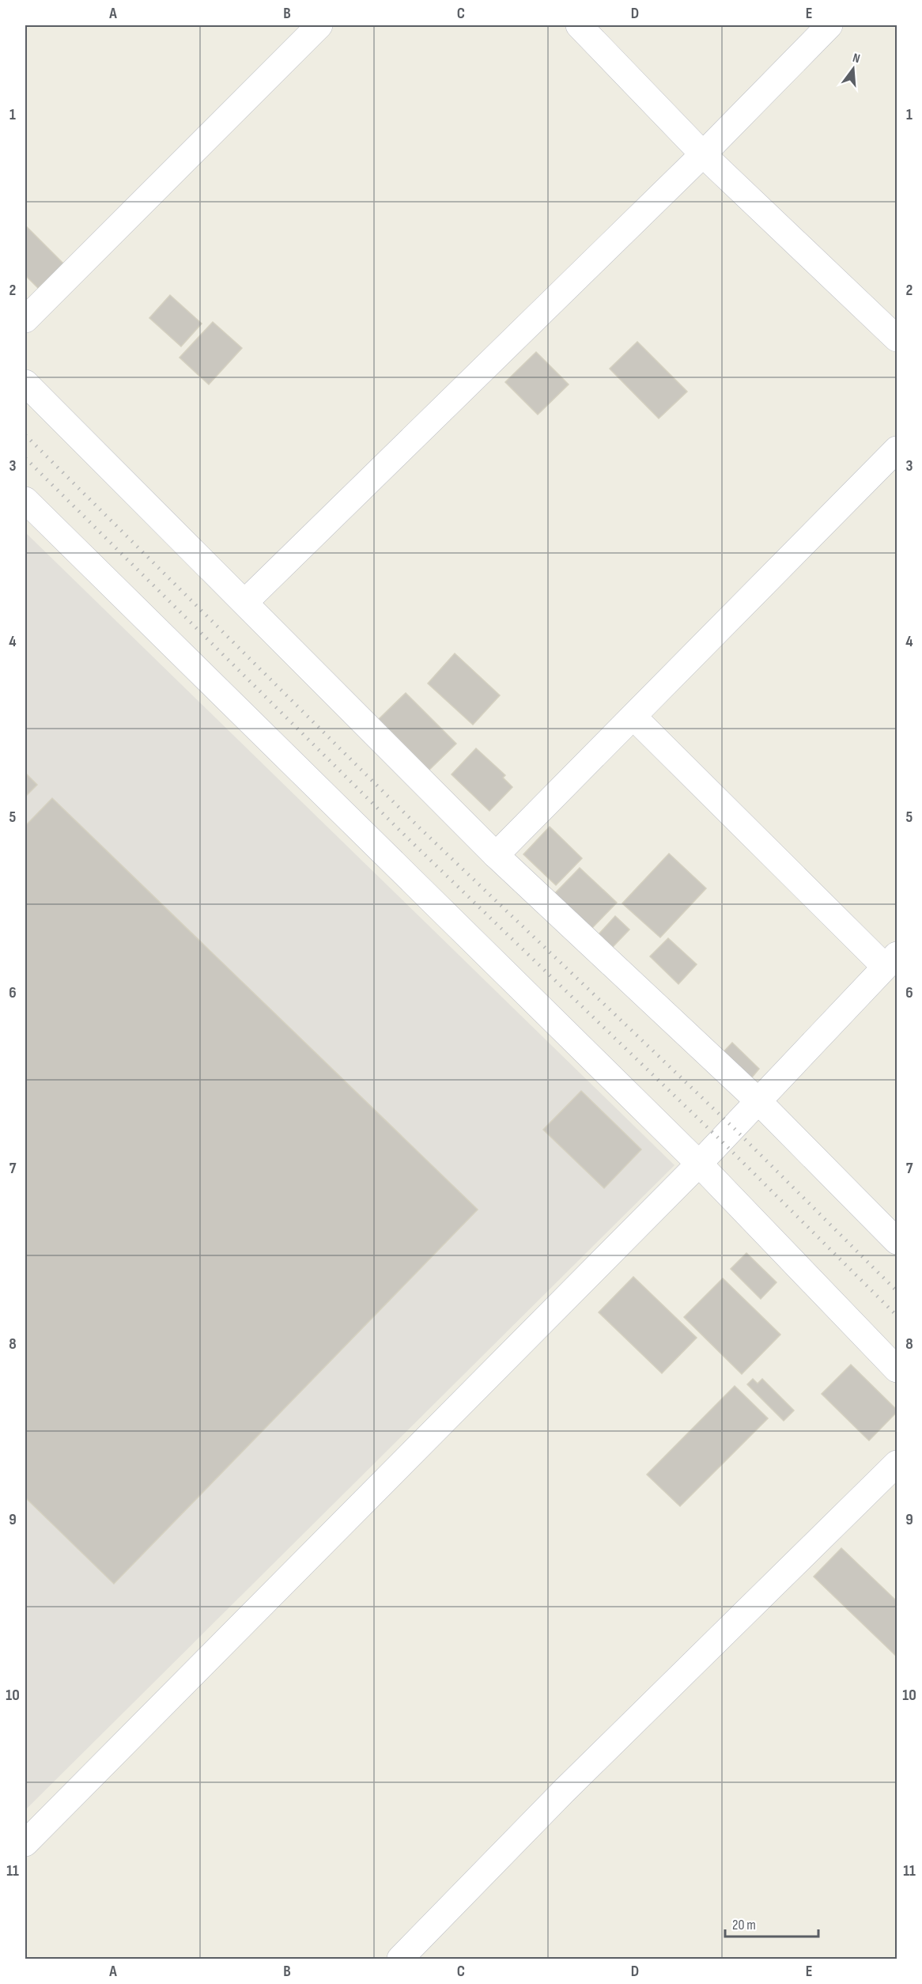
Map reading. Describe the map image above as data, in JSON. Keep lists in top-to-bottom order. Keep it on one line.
{"scale_bar":"20 m","north":"top","grid":{"columns":["A","B","C","D","E"],"rows":["1","2","3","4","5","6","7","8","9","10","11"]}}
